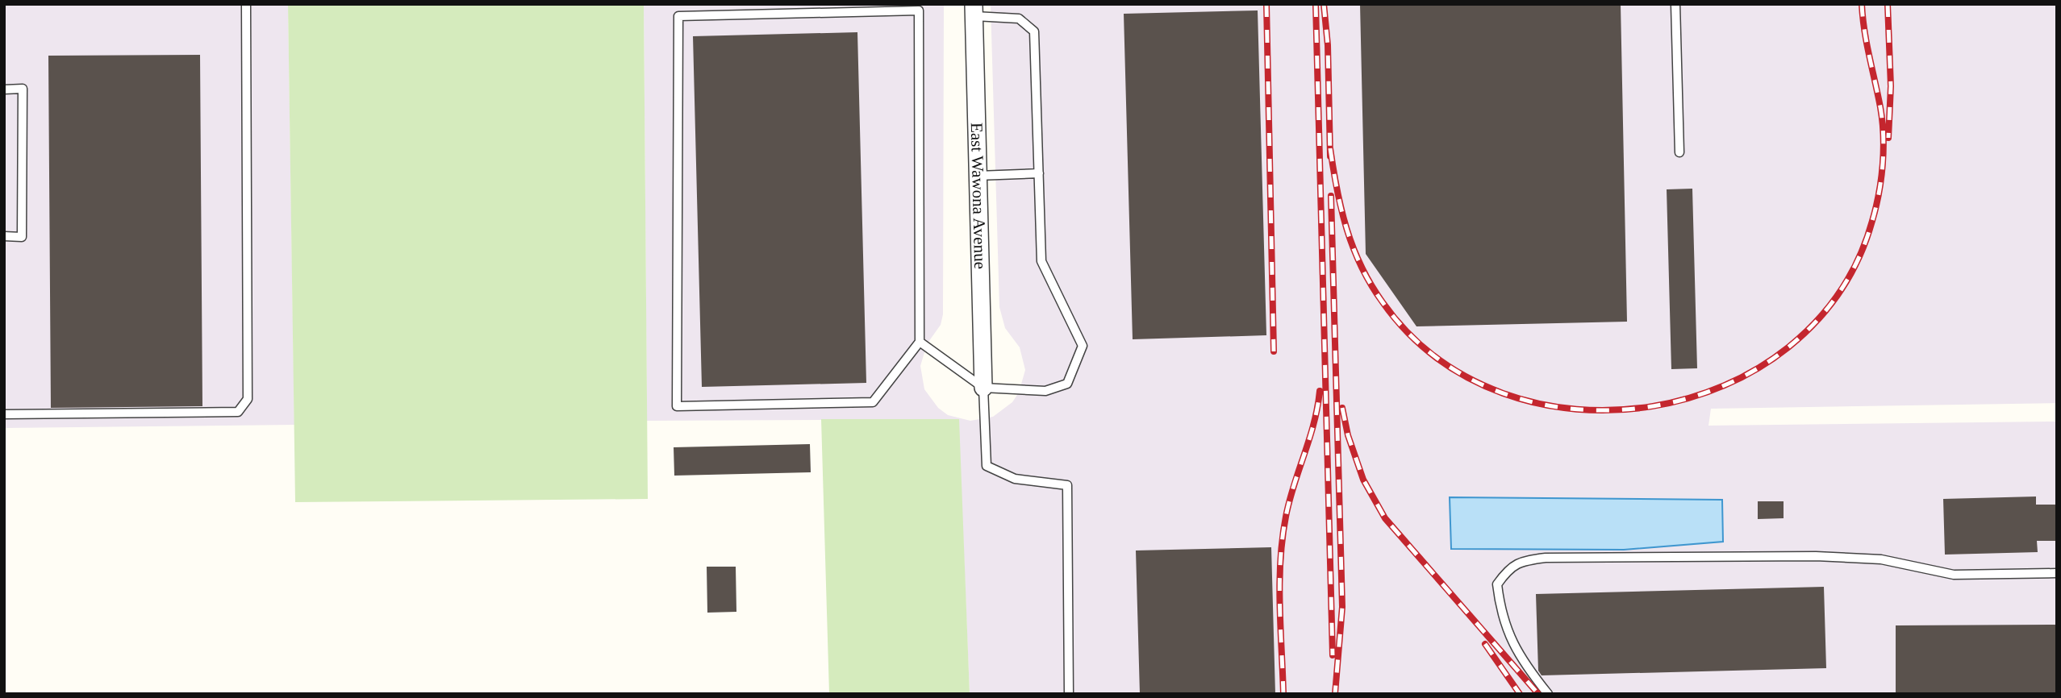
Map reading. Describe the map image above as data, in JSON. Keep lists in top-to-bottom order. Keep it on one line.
{"streets":{"street":["East Wawona Avenue"]}}
